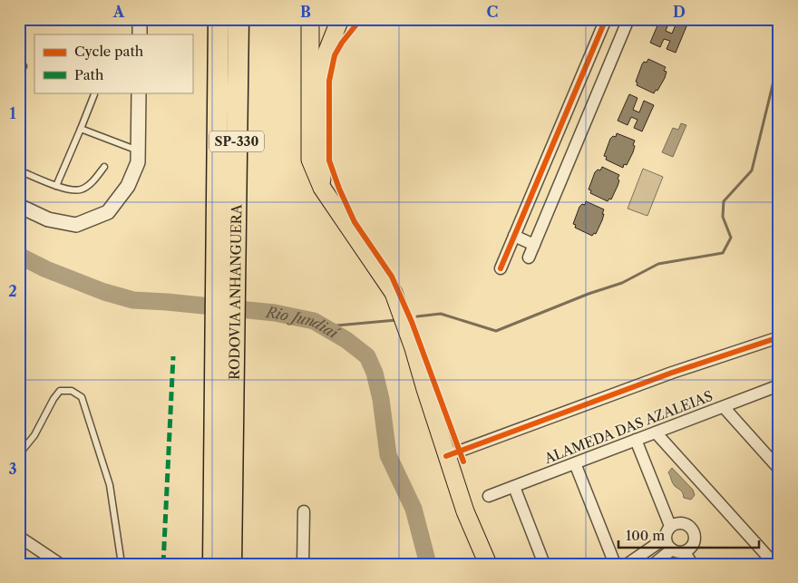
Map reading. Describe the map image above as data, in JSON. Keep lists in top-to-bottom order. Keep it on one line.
{"streets":{"highway":["SP-330","RODOVIA ANHANGUERA"],"street":["ALAMEDA DAS AZALEIAS"]},"water":["Rio Jundiaí"],"legend":["Cycle path","Path"],"scale_bar":"100 m","grid":{"columns":["A","B","C","D"],"rows":["1","2","3"]}}
